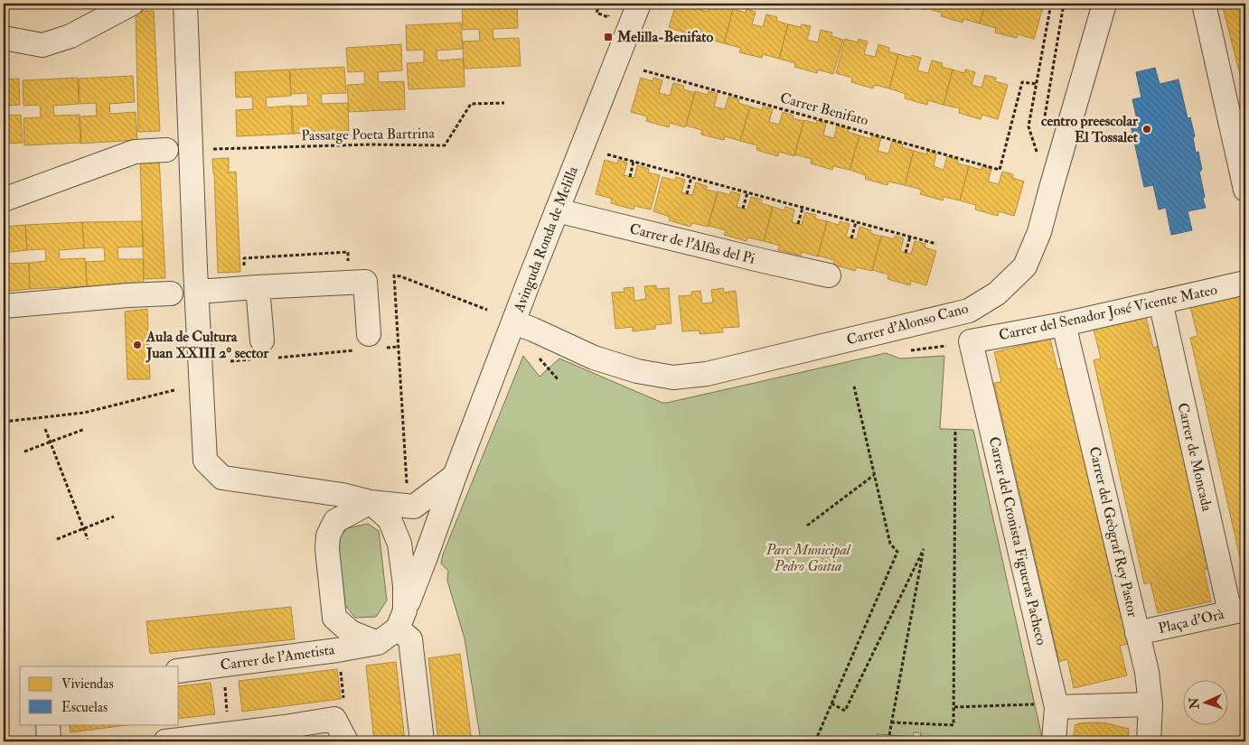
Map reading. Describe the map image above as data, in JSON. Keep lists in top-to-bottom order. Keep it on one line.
{"streets":{"street":["Avinguda Ronda de Melilla","Carrer de l'Alfàs del Pi","Carrer del Senador José Vicente Mateo","Carrer d'Alonso Cano","Carrer de Moncada","Carrer del Geògraf Rey Pastor","Carrer del Cronista Figueras Pacheco","Plaça d'Orà","Carrer de l'Ametista"],"path":["Carrer Benifato","Passatge Poeta Bartrina"]},"crossings":[["Avinguda Ronda de Melilla","Carrer de l'Alfàs del Pi"],["Avinguda Ronda de Melilla","Carrer d'Alonso Cano"],["Carrer del Senador José Vicente Mateo","Carrer de Moncada"],["Carrer del Senador José Vicente Mateo","Carrer del Geògraf Rey Pastor"],["Carrer del Senador José Vicente Mateo","Carrer del Cronista Figueras Pacheco"],["Carrer de Moncada","Plaça d'Orà"],["Carrer del Geògraf Rey Pastor","Plaça d'Orà"]],"parks":["Parc Municipal Pedro Goitia"],"places":{"transit":["Melilla-Benifato"],"other":["centro preescolar El Tossalet","Aula de Cultura Juan XXIII 2º sector"]},"legend":["Viviendas","Escuelas"],"north":"left"}
